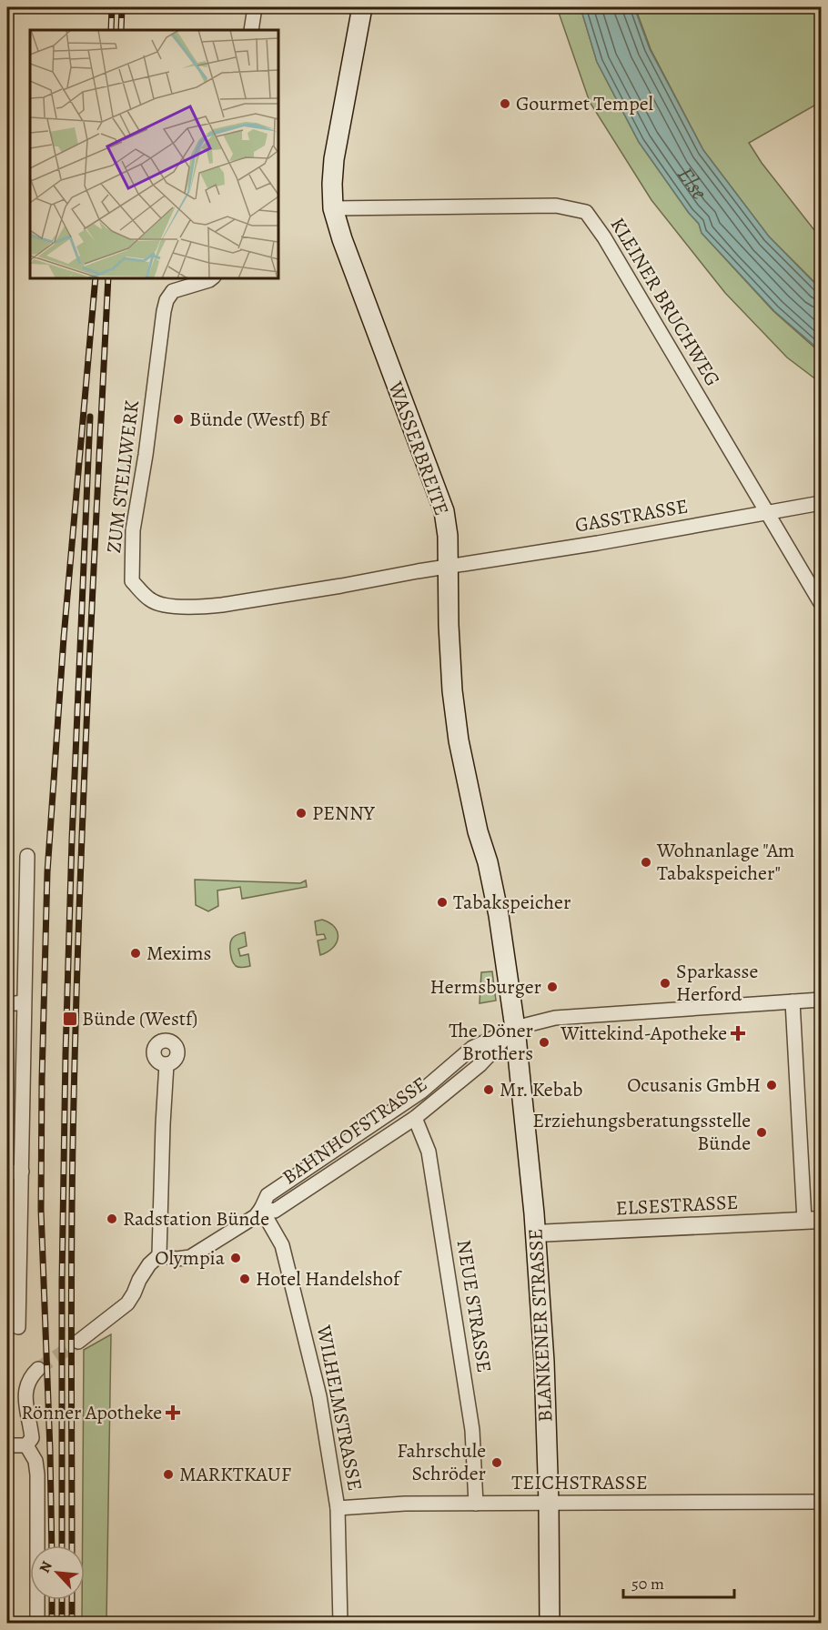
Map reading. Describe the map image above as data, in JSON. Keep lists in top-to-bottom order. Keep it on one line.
{"streets":{"main road":["WASSERBREITE","BLANKENER STRASSE"],"street":["KLEINER BRUCHWEG","ZUM STELLWERK","GASSTRASSE","BAHNHOFSTRASSE","ELSESTRASSE","NEUE STRASSE","WILHELMSTRASSE","TEICHSTRASSE"]},"crossings":[["KLEINER BRUCHWEG","WASSERBREITE"],["KLEINER BRUCHWEG","GASSTRASSE"],["WASSERBREITE","ZUM STELLWERK"],["WASSERBREITE","GASSTRASSE"],["WASSERBREITE","BAHNHOFSTRASSE"],["WASSERBREITE","BLANKENER STRASSE"],["ZUM STELLWERK","GASSTRASSE"],["BAHNHOFSTRASSE","NEUE STRASSE"],["BAHNHOFSTRASSE","BLANKENER STRASSE"],["BAHNHOFSTRASSE","WILHELMSTRASSE"],["ELSESTRASSE","BLANKENER STRASSE"],["NEUE STRASSE","TEICHSTRASSE"],["BLANKENER STRASSE","TEICHSTRASSE"],["WILHELMSTRASSE","TEICHSTRASSE"]],"water":["Else"],"places":{"other":["Gourmet Tempel","Bünde (Westf) Bf","PENNY","Wohnanlage \"Am Tabakspeicher\"","Tabakspeicher","Mexims","Sparkasse Herford","Hermsburger","The Döner Brothers","Ocusanis GmbH","Mr. Kebab","Erziehungsberatungsstelle Bünde","Radstation Bünde","Olympia","Hotel Handelshof","Fahrschule Schröder","MARKTKAUF"],"transit":["Bünde (Westf)"],"health":["Wittekind-Apotheke","Rönner Apotheke"]},"scale_bar":"50 m","north":"top left"}
